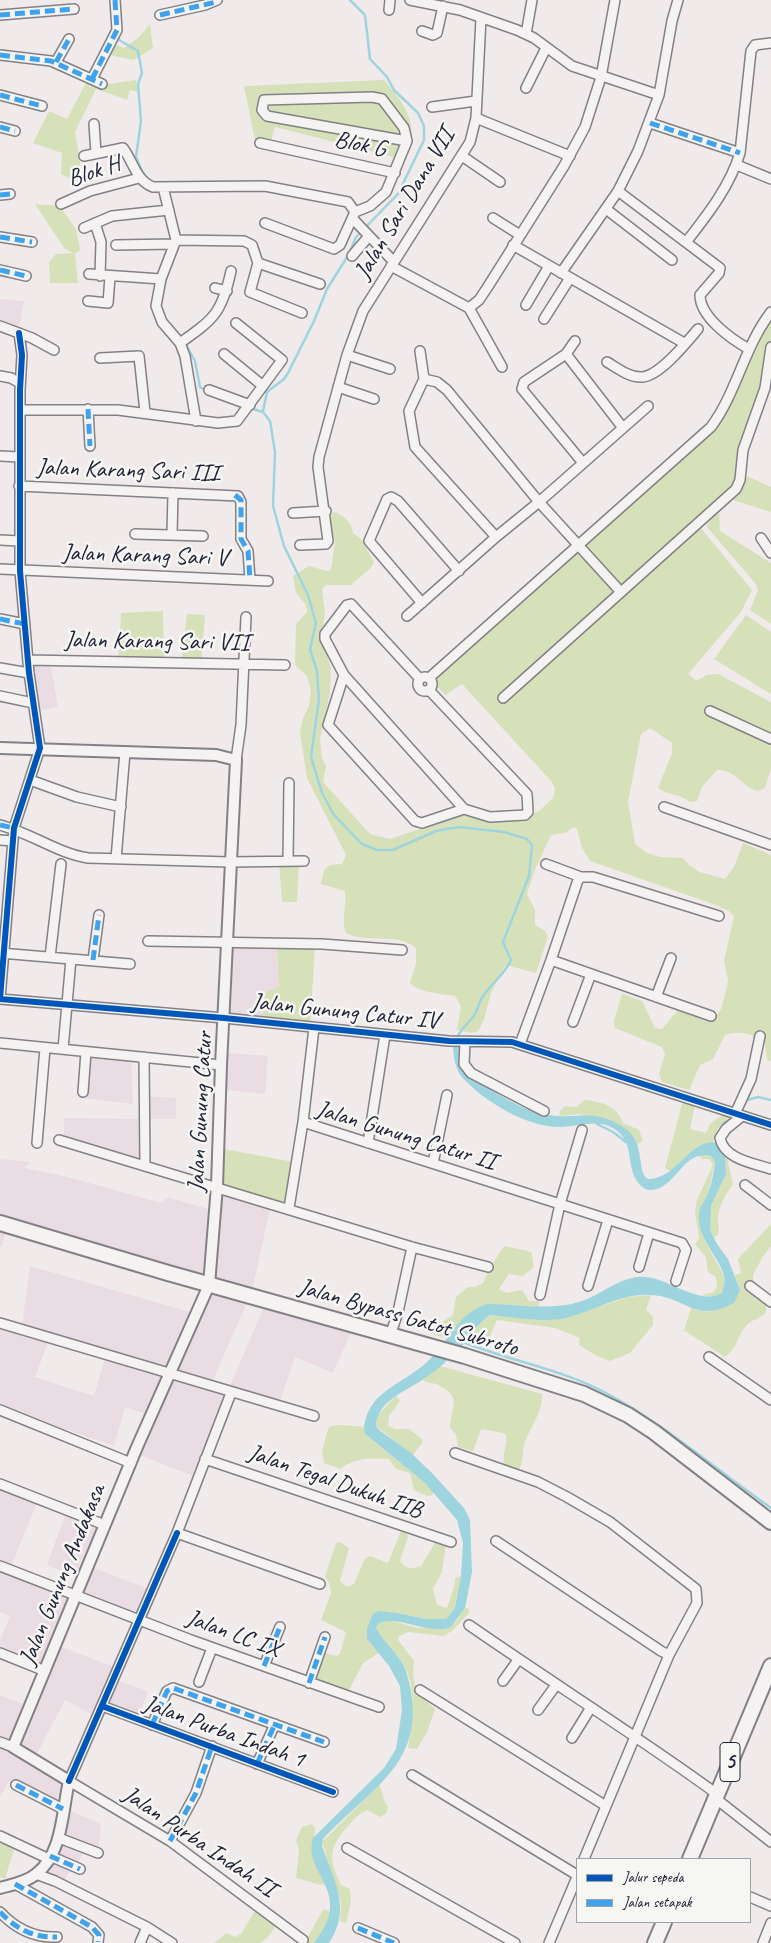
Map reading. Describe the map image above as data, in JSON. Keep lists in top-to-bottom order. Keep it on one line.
{"streets":{"main road":["Jalan Bypass Gatot Subroto","5"],"street":["Blok G","Blok H","Jalan Sari Dana VII","Jalan Karang Sari III","Jalan Karang Sari V","Jalan Karang Sari VII","Jalan Gunung Catur IV","Jalan Gunung Catur","Jalan Gunung Catur II","Jalan Tegal Dukuh IIB","Jalan Gunung Andakasa","Jalan LC IX","Jalan Purba Indah 1","Jalan Purba Indah II"]},"crossings":[["Jalan Karang Sari III","Jalan Karang Sari V"],["Jalan Karang Sari VII","Jalan Gunung Catur"],["Jalan Gunung Catur IV","Jalan Gunung Catur"],["Jalan Gunung Catur","Jalan Bypass Gatot Subroto"],["Jalan Gunung Catur","Jalan Gunung Andakasa"],["Jalan Bypass Gatot Subroto","Jalan Gunung Andakasa"],["Jalan Gunung Andakasa","Jalan LC IX"]],"legend":["Jalur sepeda","Jalan setapak"]}
